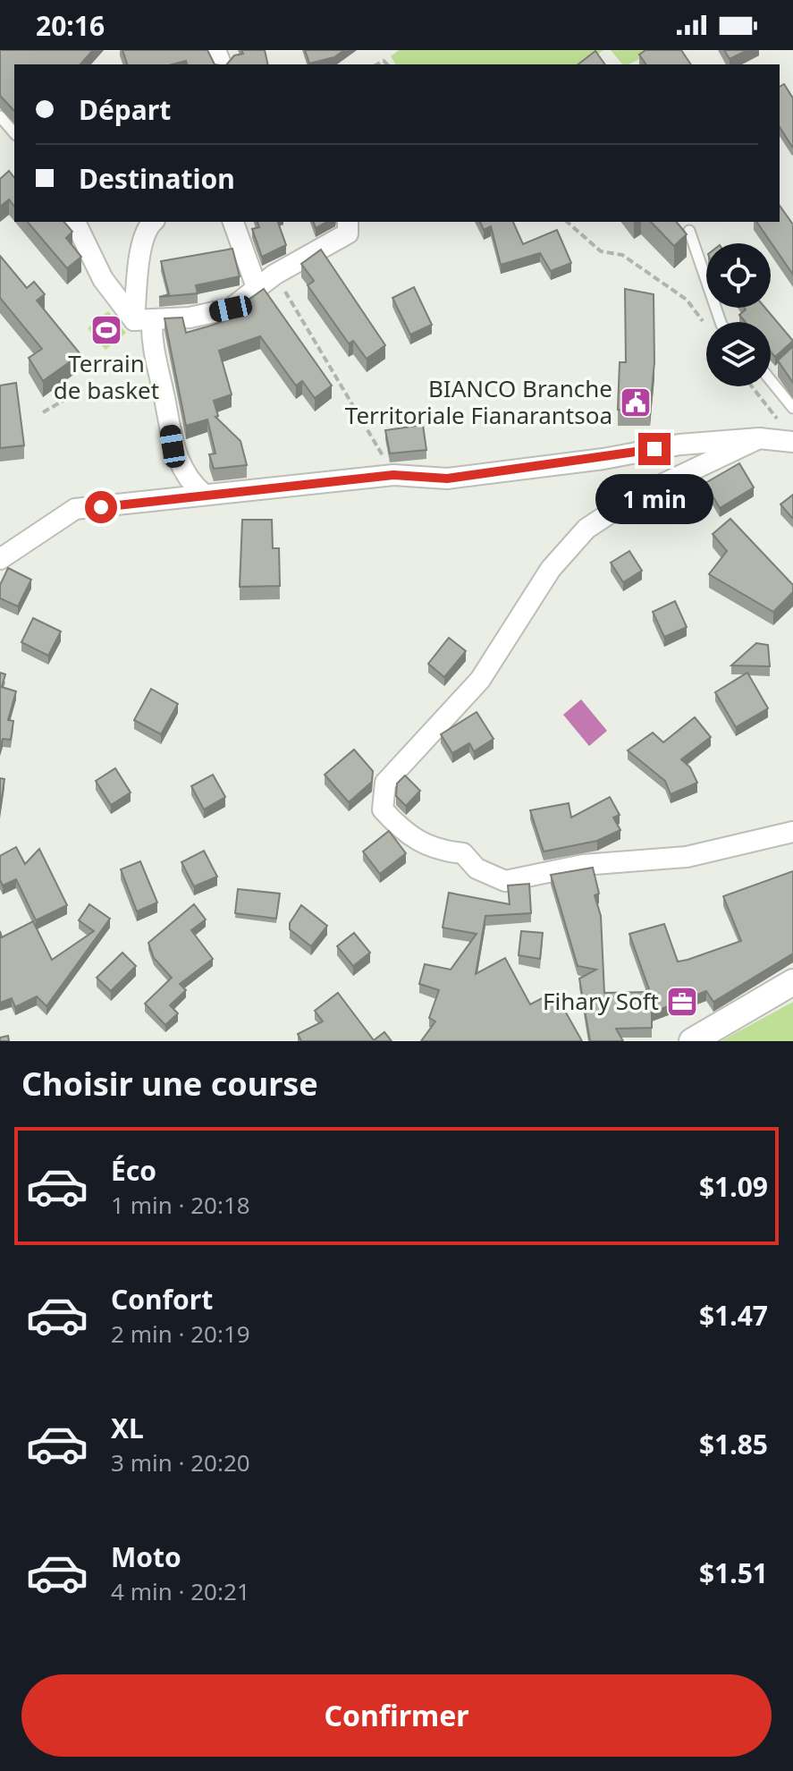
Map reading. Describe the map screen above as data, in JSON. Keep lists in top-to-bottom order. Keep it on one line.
{"places":{"sports":["Terrain de basket"],"public building":["BIANCO Branche Territoriale Fianarantsoa"],"office":["Fihary Soft"]},"page":{"status":"20:16","banner":["Départ","Destination"],"bubble":"1 min","heading":"Choisir une course","list":[{"name":"Éco","note":"1 min · 20:18","value":"$1.09"},{"name":"Confort","note":"2 min · 20:19","value":"$1.47"},{"name":"XL","note":"3 min · 20:20","value":"$1.85"},{"name":"Moto","note":"4 min · 20:21","value":"$1.51"}],"buttons":"Confirmer"}}
